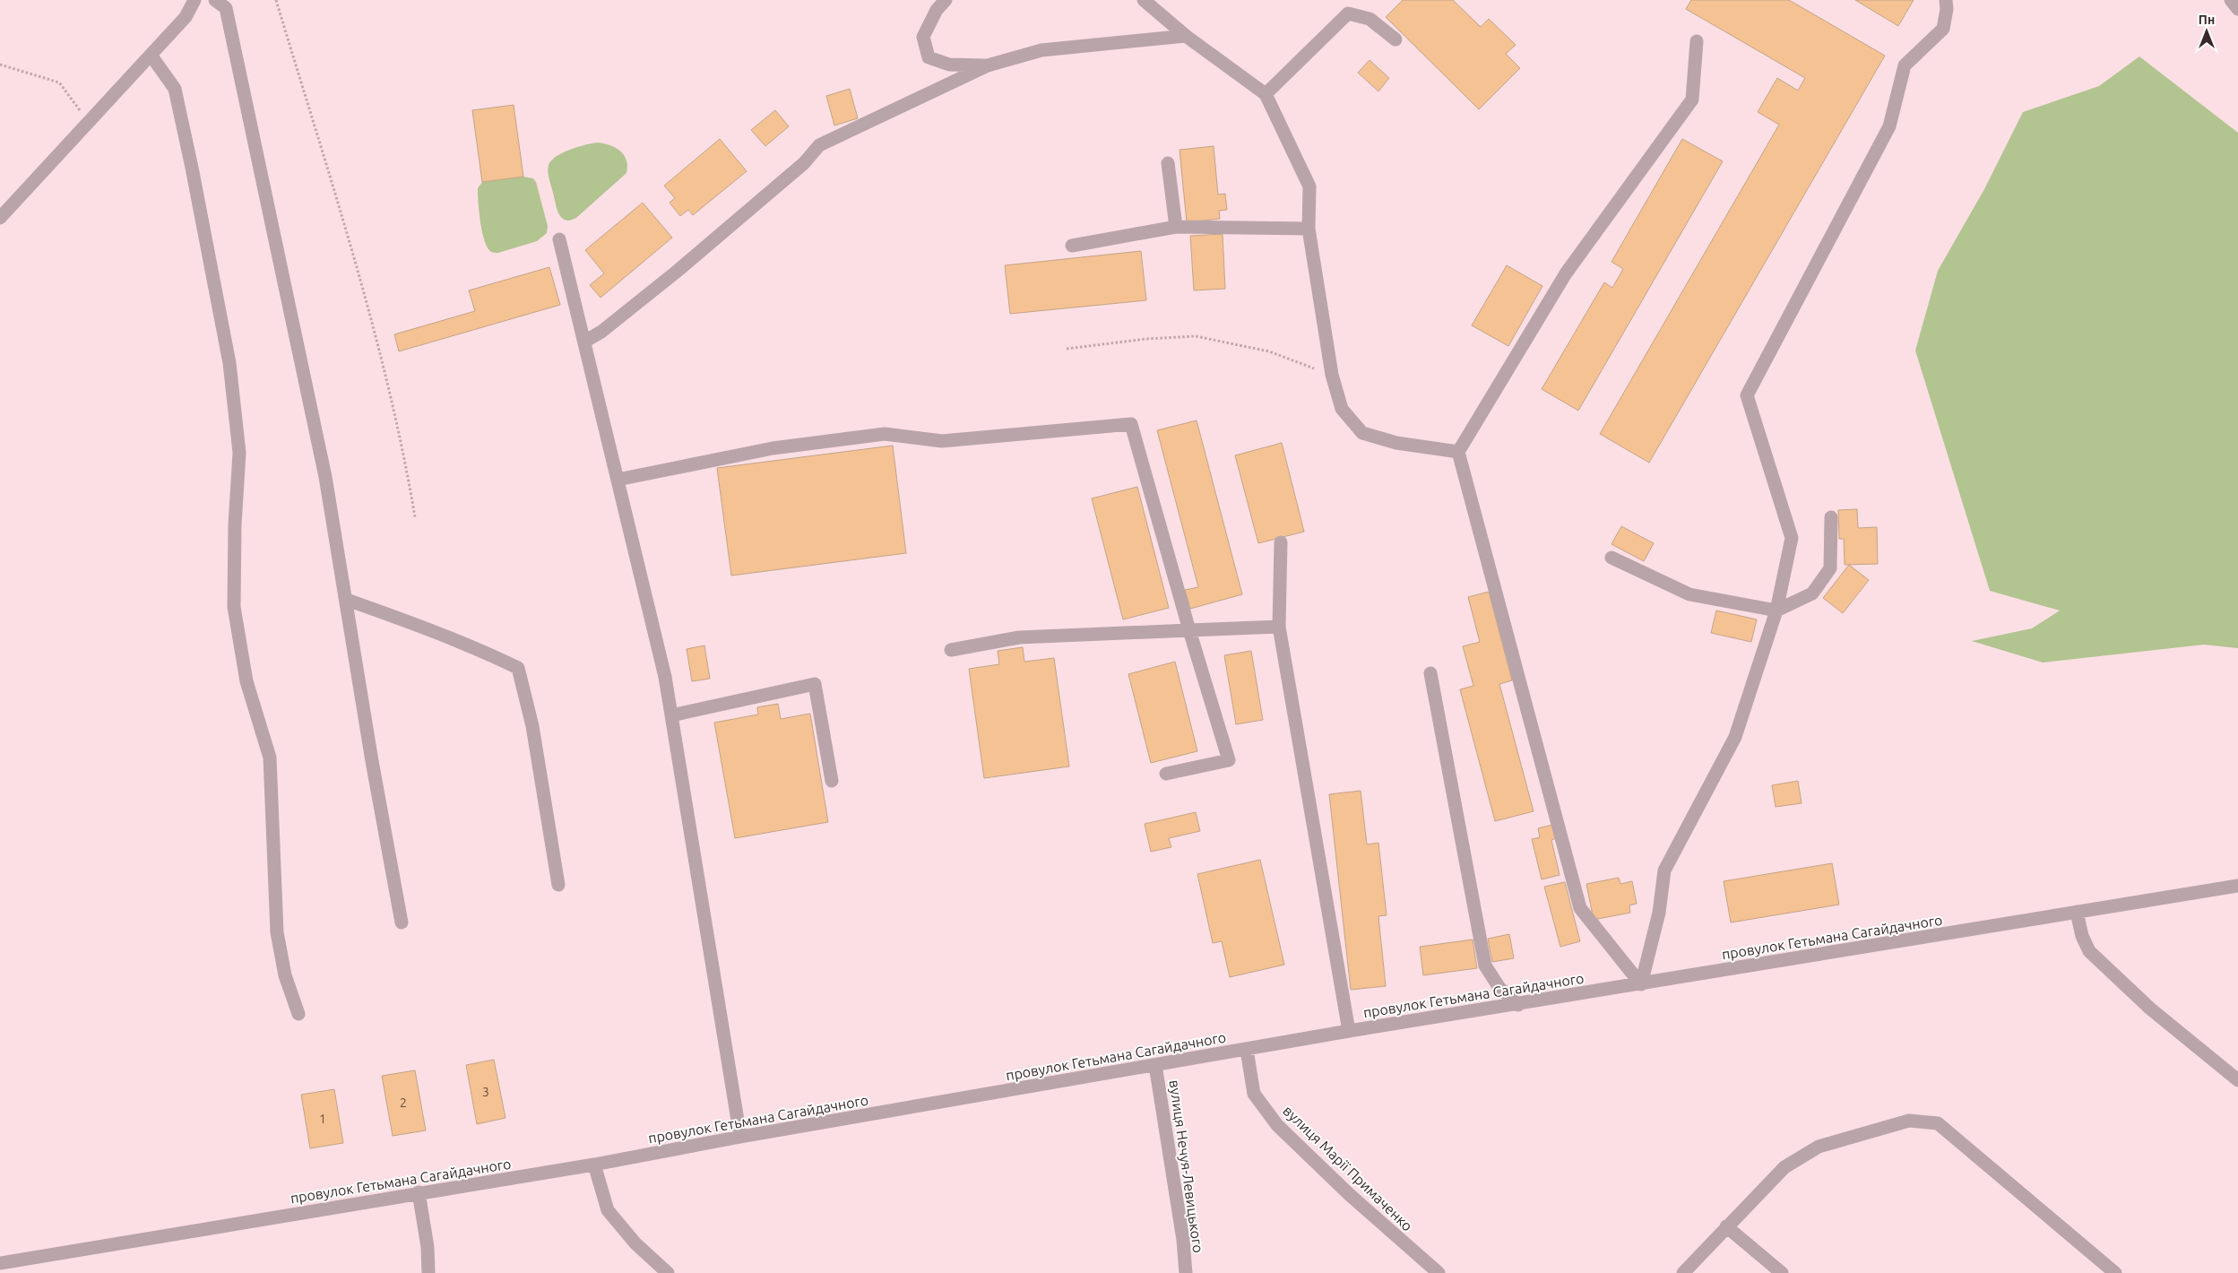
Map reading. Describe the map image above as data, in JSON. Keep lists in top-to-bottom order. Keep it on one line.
{"streets":{"street":["провулок Гетьмана Сагайдачного","вулиця Нечуя-Левицького","вулиця Марії Примаченко"]},"crossings":[["провулок Гетьмана Сагайдачного","вулиця Нечуя-Левицького"],["провулок Гетьмана Сагайдачного","вулиця Марії Примаченко"]],"house_numbers":["3","2","1"],"north":"top"}
